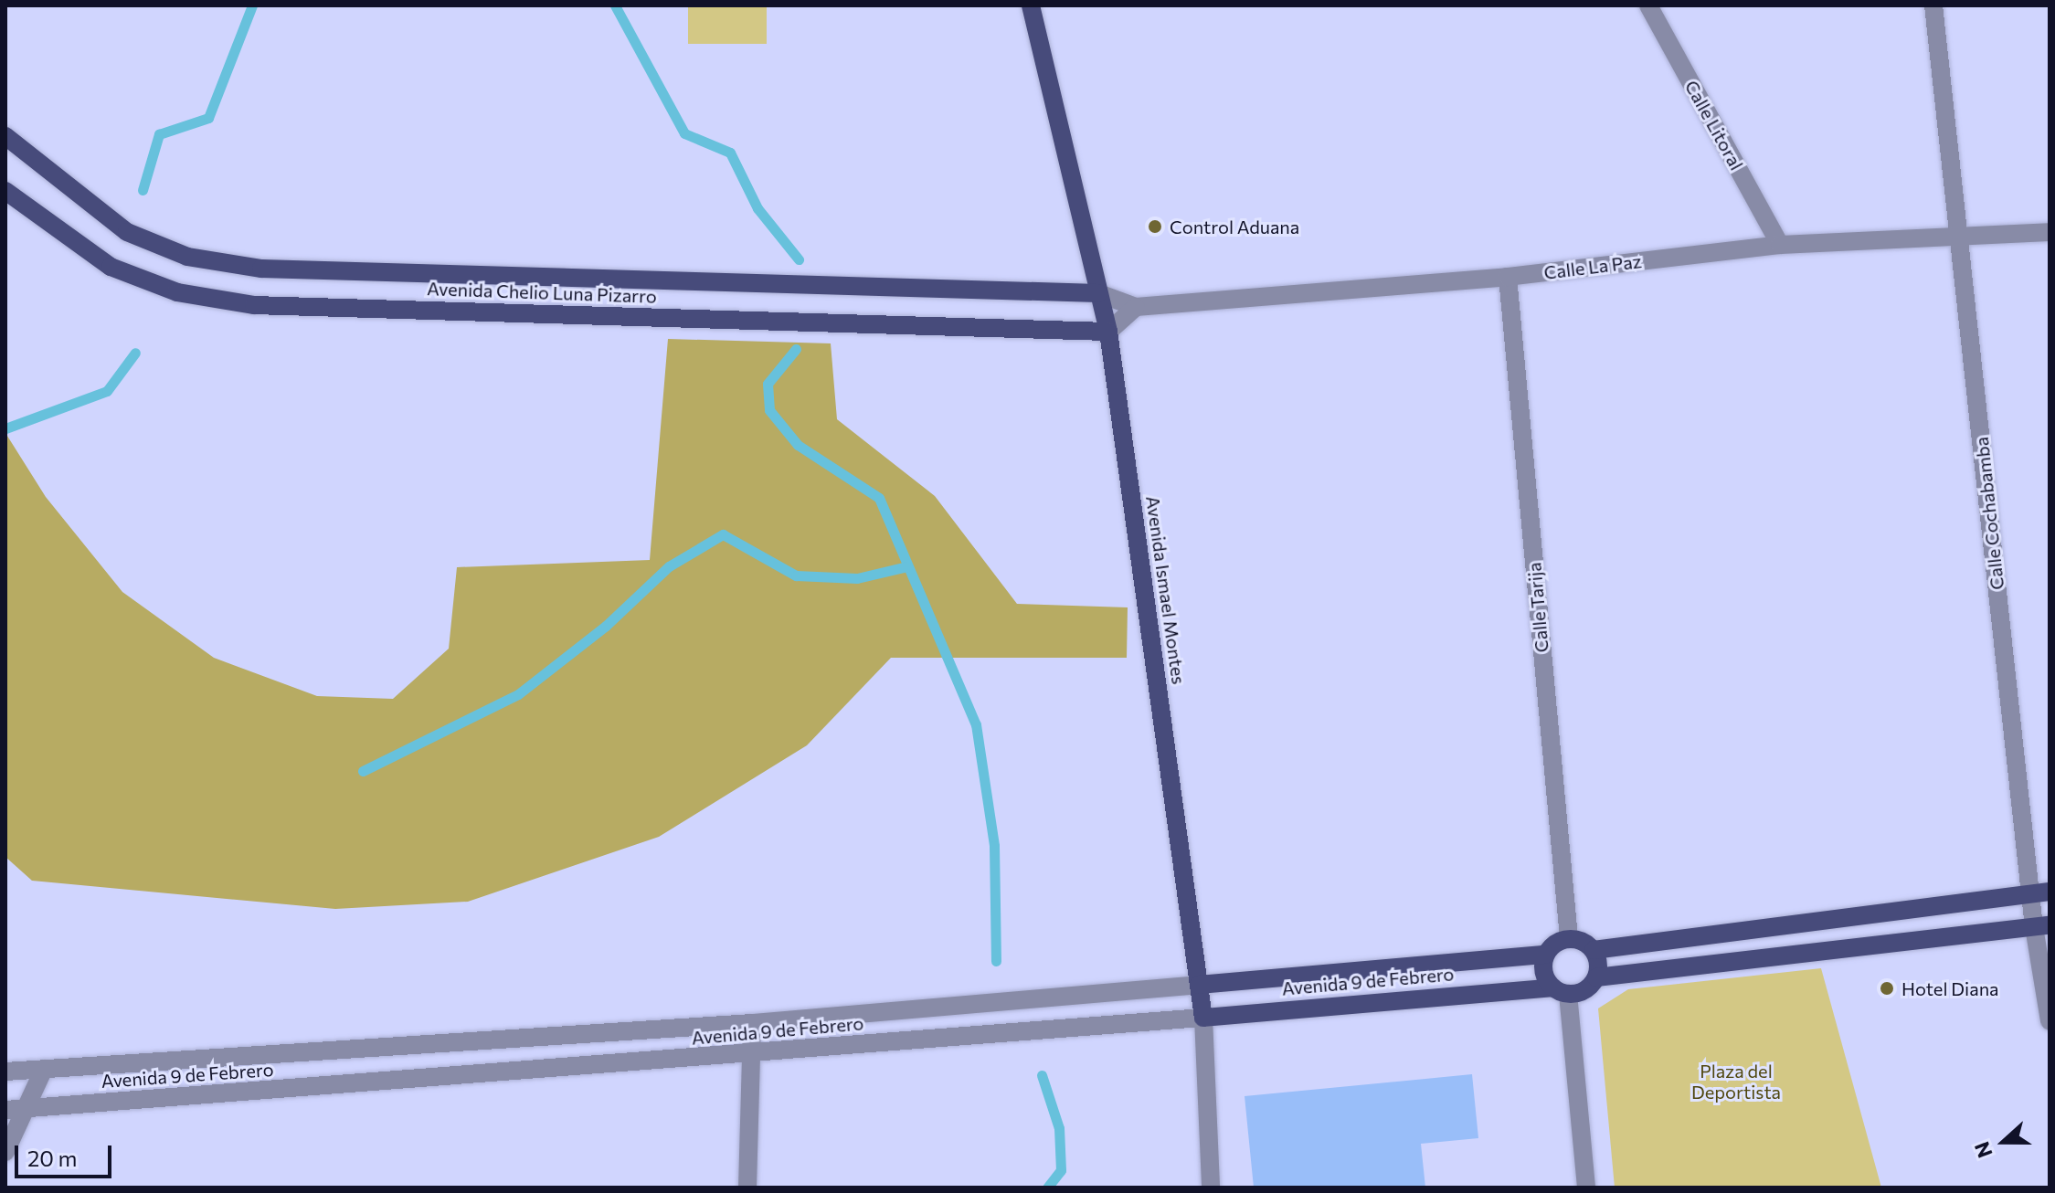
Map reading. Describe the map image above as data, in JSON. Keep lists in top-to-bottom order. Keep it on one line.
{"streets":{"main road":["Avenida Chelio Luna Pizarro","Avenida Ismael Montes","Avenida 9 de Febrero"],"street":["Calle Litoral","Calle La Paz","Calle Cochabamba","Calle Tarija"]},"crossings":[["Calle Litoral","Calle La Paz"],["Calle La Paz","Avenida Chelio Luna Pizarro"],["Calle La Paz","Calle Cochabamba"],["Calle La Paz","Avenida Ismael Montes"],["Calle La Paz","Calle Tarija"],["Avenida Chelio Luna Pizarro","Avenida Ismael Montes"],["Avenida Ismael Montes","Avenida 9 de Febrero"],["Calle Tarija","Avenida 9 de Febrero"]],"parks":["Plaza del Deportista"],"places":["Control Aduana","Hotel Diana"],"scale_bar":"20 m","north":"left"}
